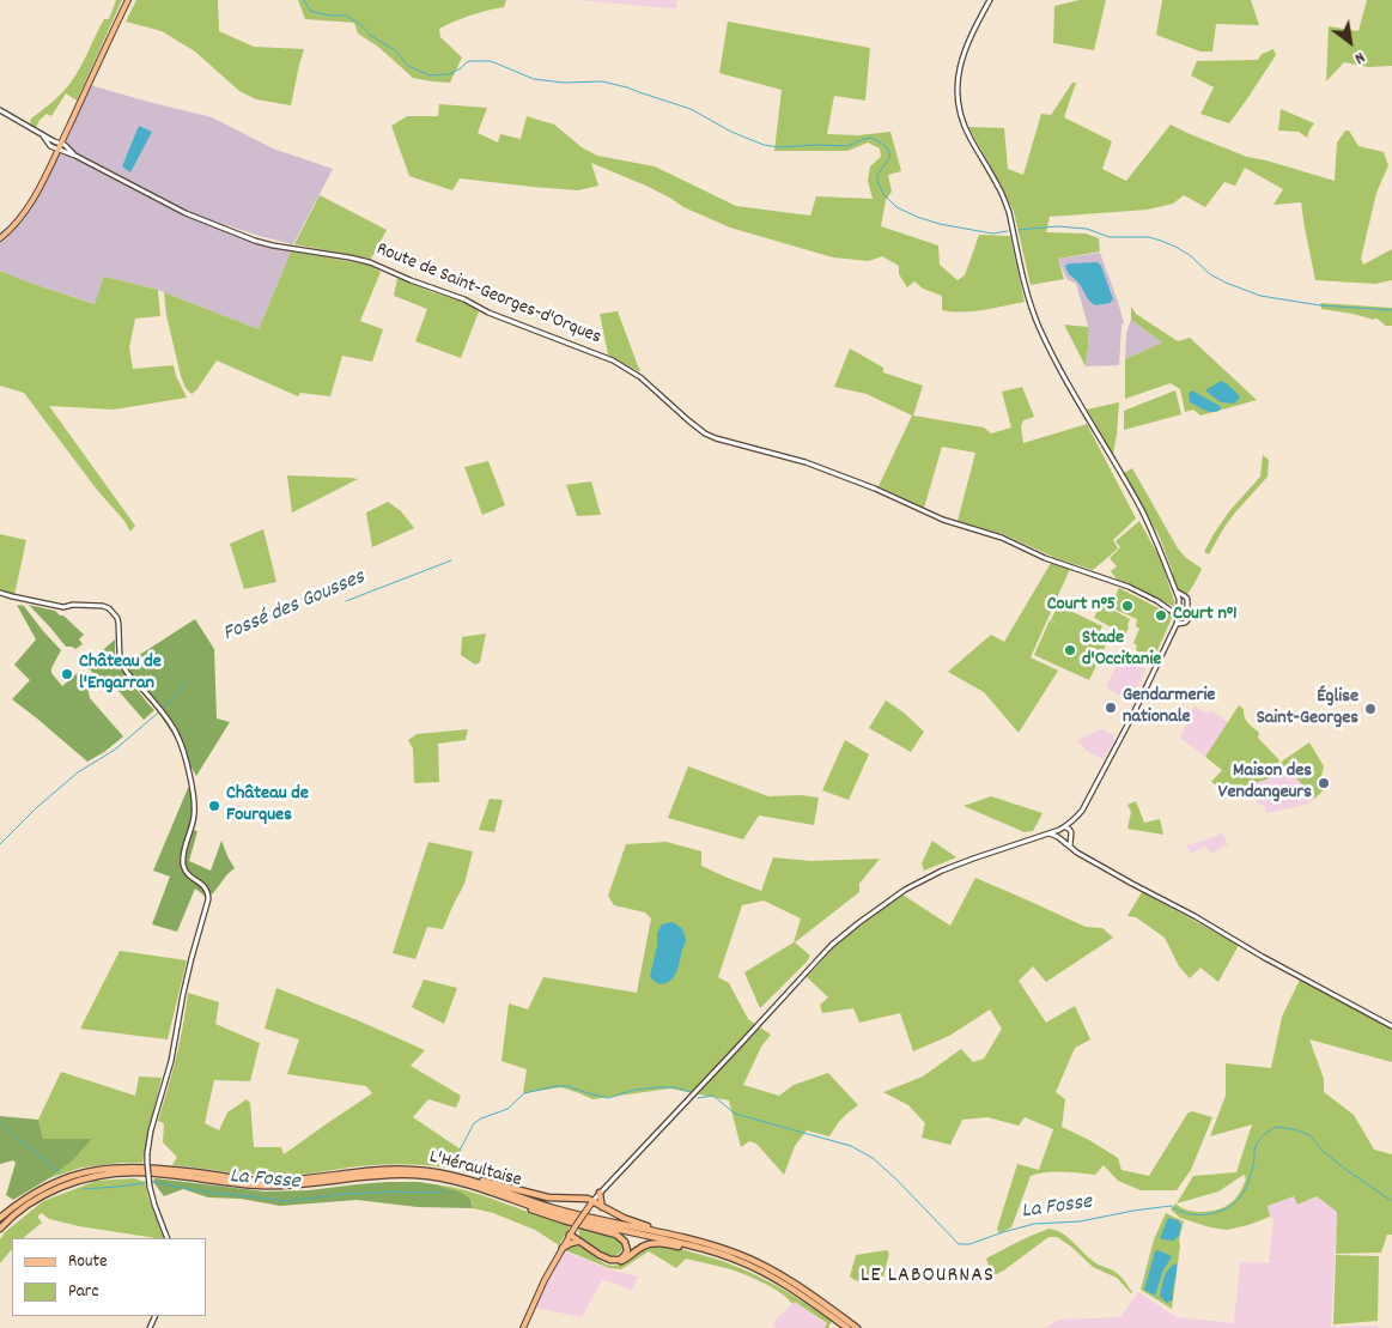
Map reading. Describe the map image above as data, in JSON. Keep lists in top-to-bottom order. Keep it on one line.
{"streets":{"highway":["L'Héraultaise"],"street":["Route de Saint-Georges-d'Orques"]},"districts":["LE LABOURNAS"],"water":["Fossé des Gousses","La Fosse"],"places":["Court n°5","Court n°1","Stade d'Occitanie","Château de l'Engarran","Gendarmerie nationale","Église Saint-Georges","Maison des Vendangeurs","Château de Fourques"],"legend":["Route","Parc"],"north":"bottom right"}
